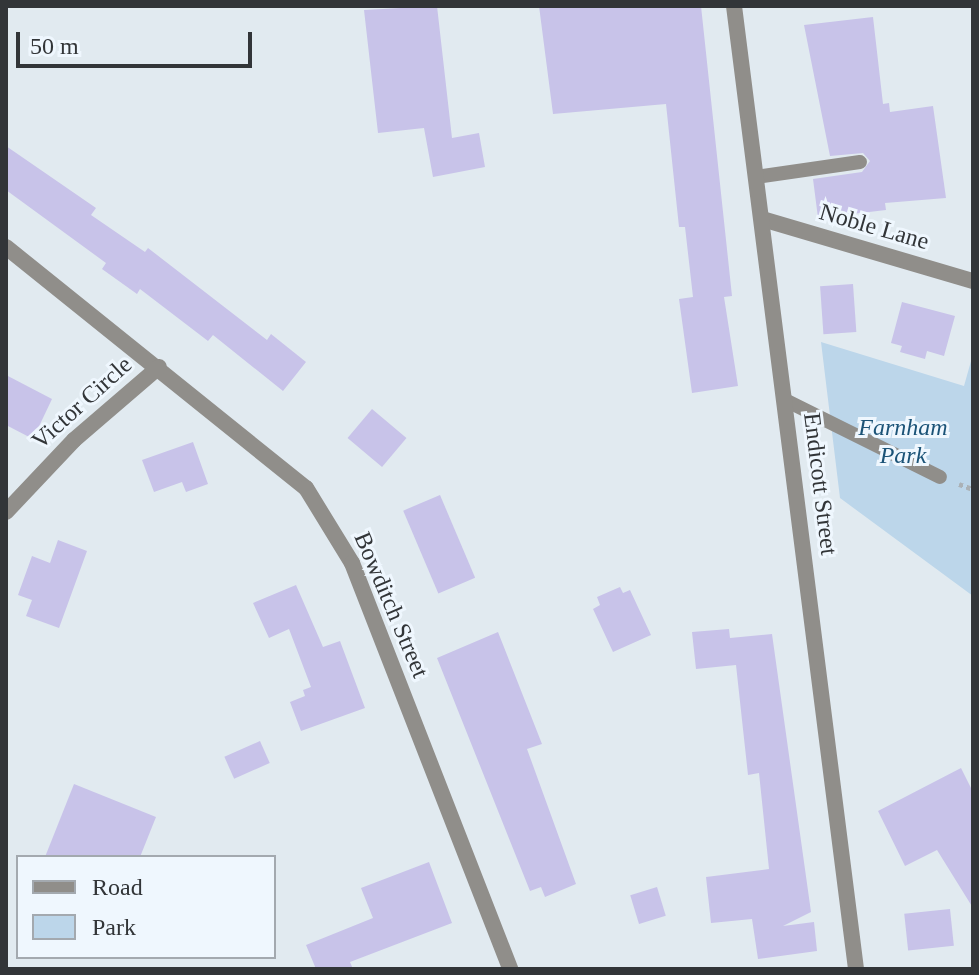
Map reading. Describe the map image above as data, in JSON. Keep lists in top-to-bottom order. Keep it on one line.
{"streets":{"street":["Noble Lane","Victor Circle","Endicott Street","Bowditch Street"]},"crossings":[["Noble Lane","Endicott Street"],["Victor Circle","Bowditch Street"]],"parks":["Farnham Park"],"legend":["Road","Park"],"scale_bar":"50 m"}
